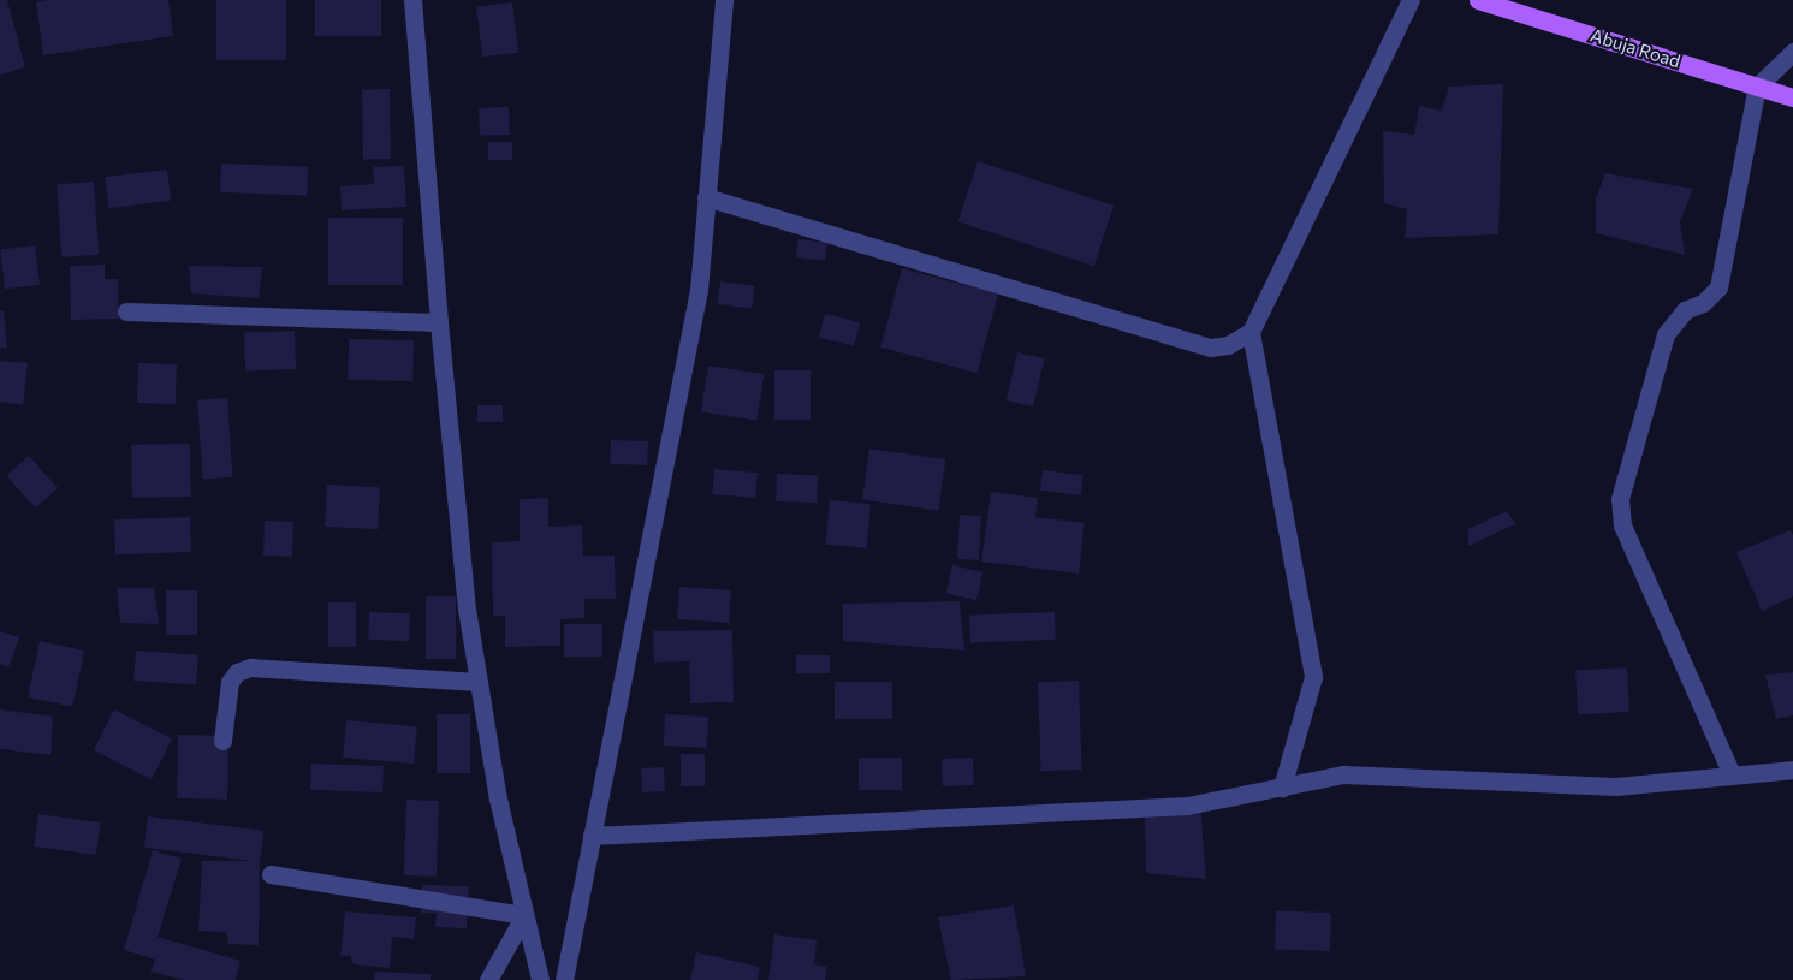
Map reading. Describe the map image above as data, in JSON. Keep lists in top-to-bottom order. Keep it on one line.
{"streets":{"main road":["Abuja Road"]}}
